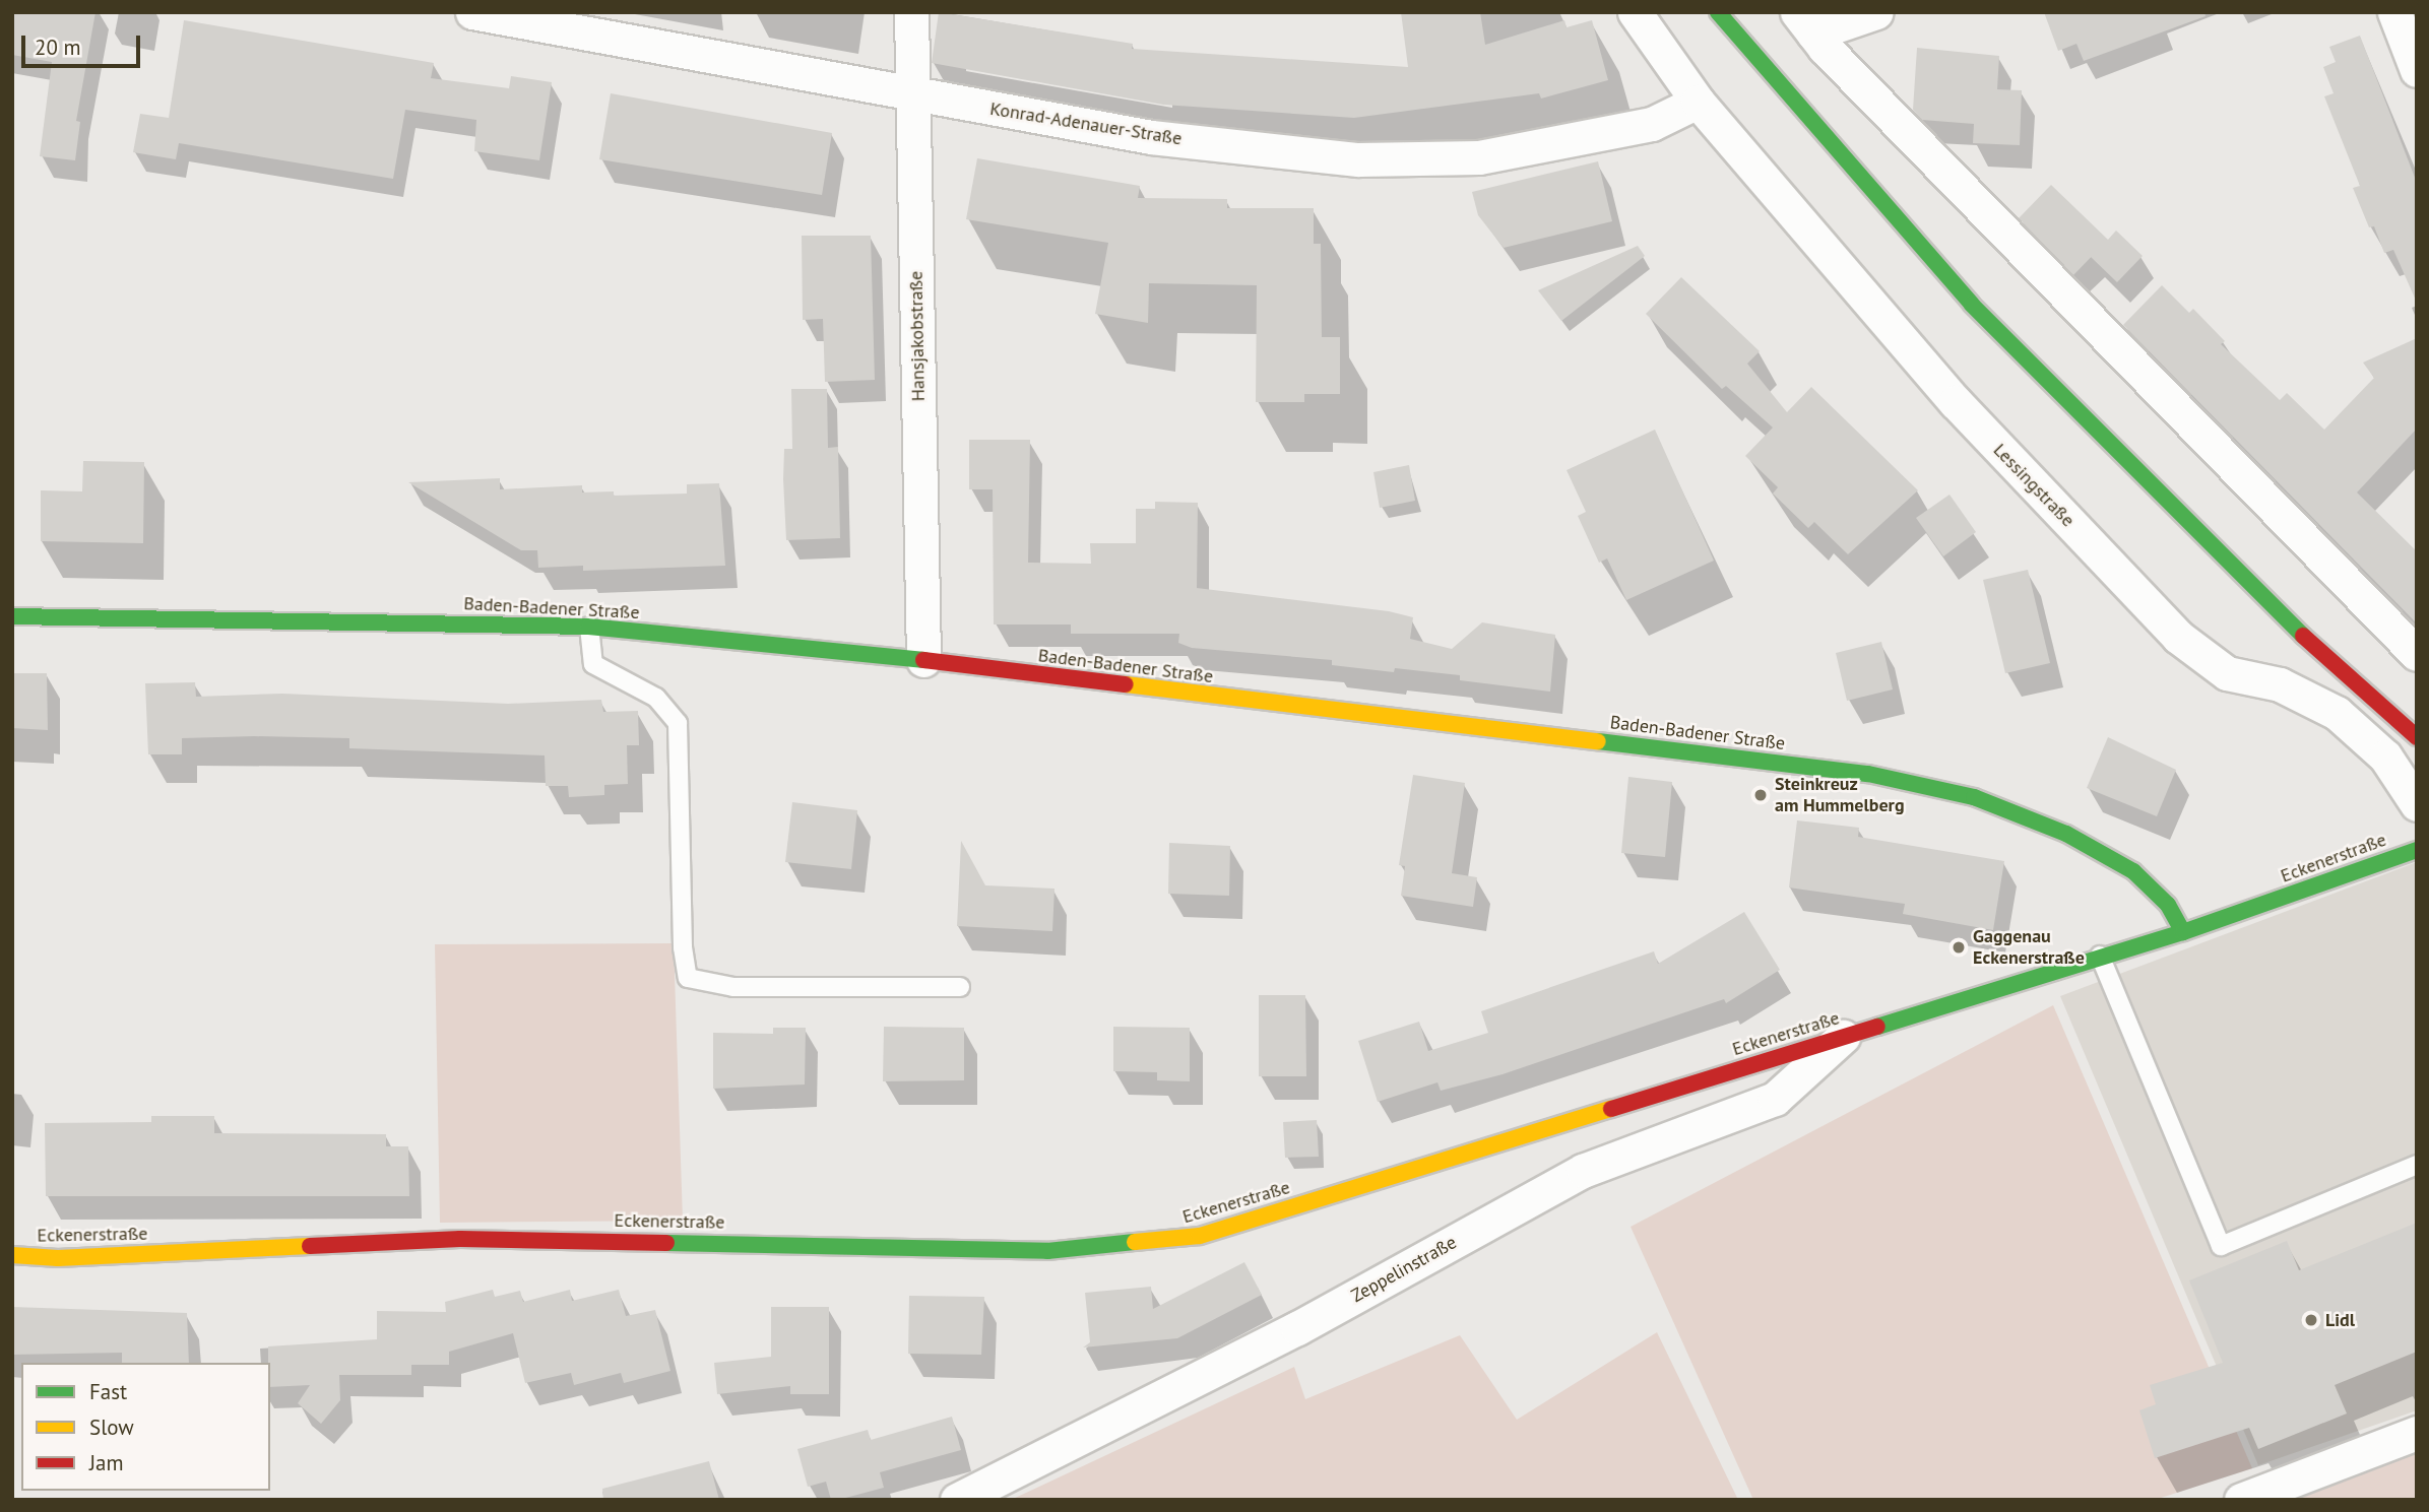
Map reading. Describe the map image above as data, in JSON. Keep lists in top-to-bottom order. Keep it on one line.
{"streets":{"street":["Konrad-Adenauer-Straße","Hansjakobstraße","Lessingstraße","Baden-Badener Straße","Eckenerstraße","Zeppelinstraße"]},"crossings":[["Konrad-Adenauer-Straße","Hansjakobstraße"],["Konrad-Adenauer-Straße","Lessingstraße"],["Hansjakobstraße","Baden-Badener Straße"],["Baden-Badener Straße","Eckenerstraße"],["Eckenerstraße","Zeppelinstraße"]],"places":["Steinkreuz am Hummelberg","Gaggenau Eckenerstraße","Lidl"],"legend":["Fast","Slow","Jam"],"scale_bar":"20 m"}
